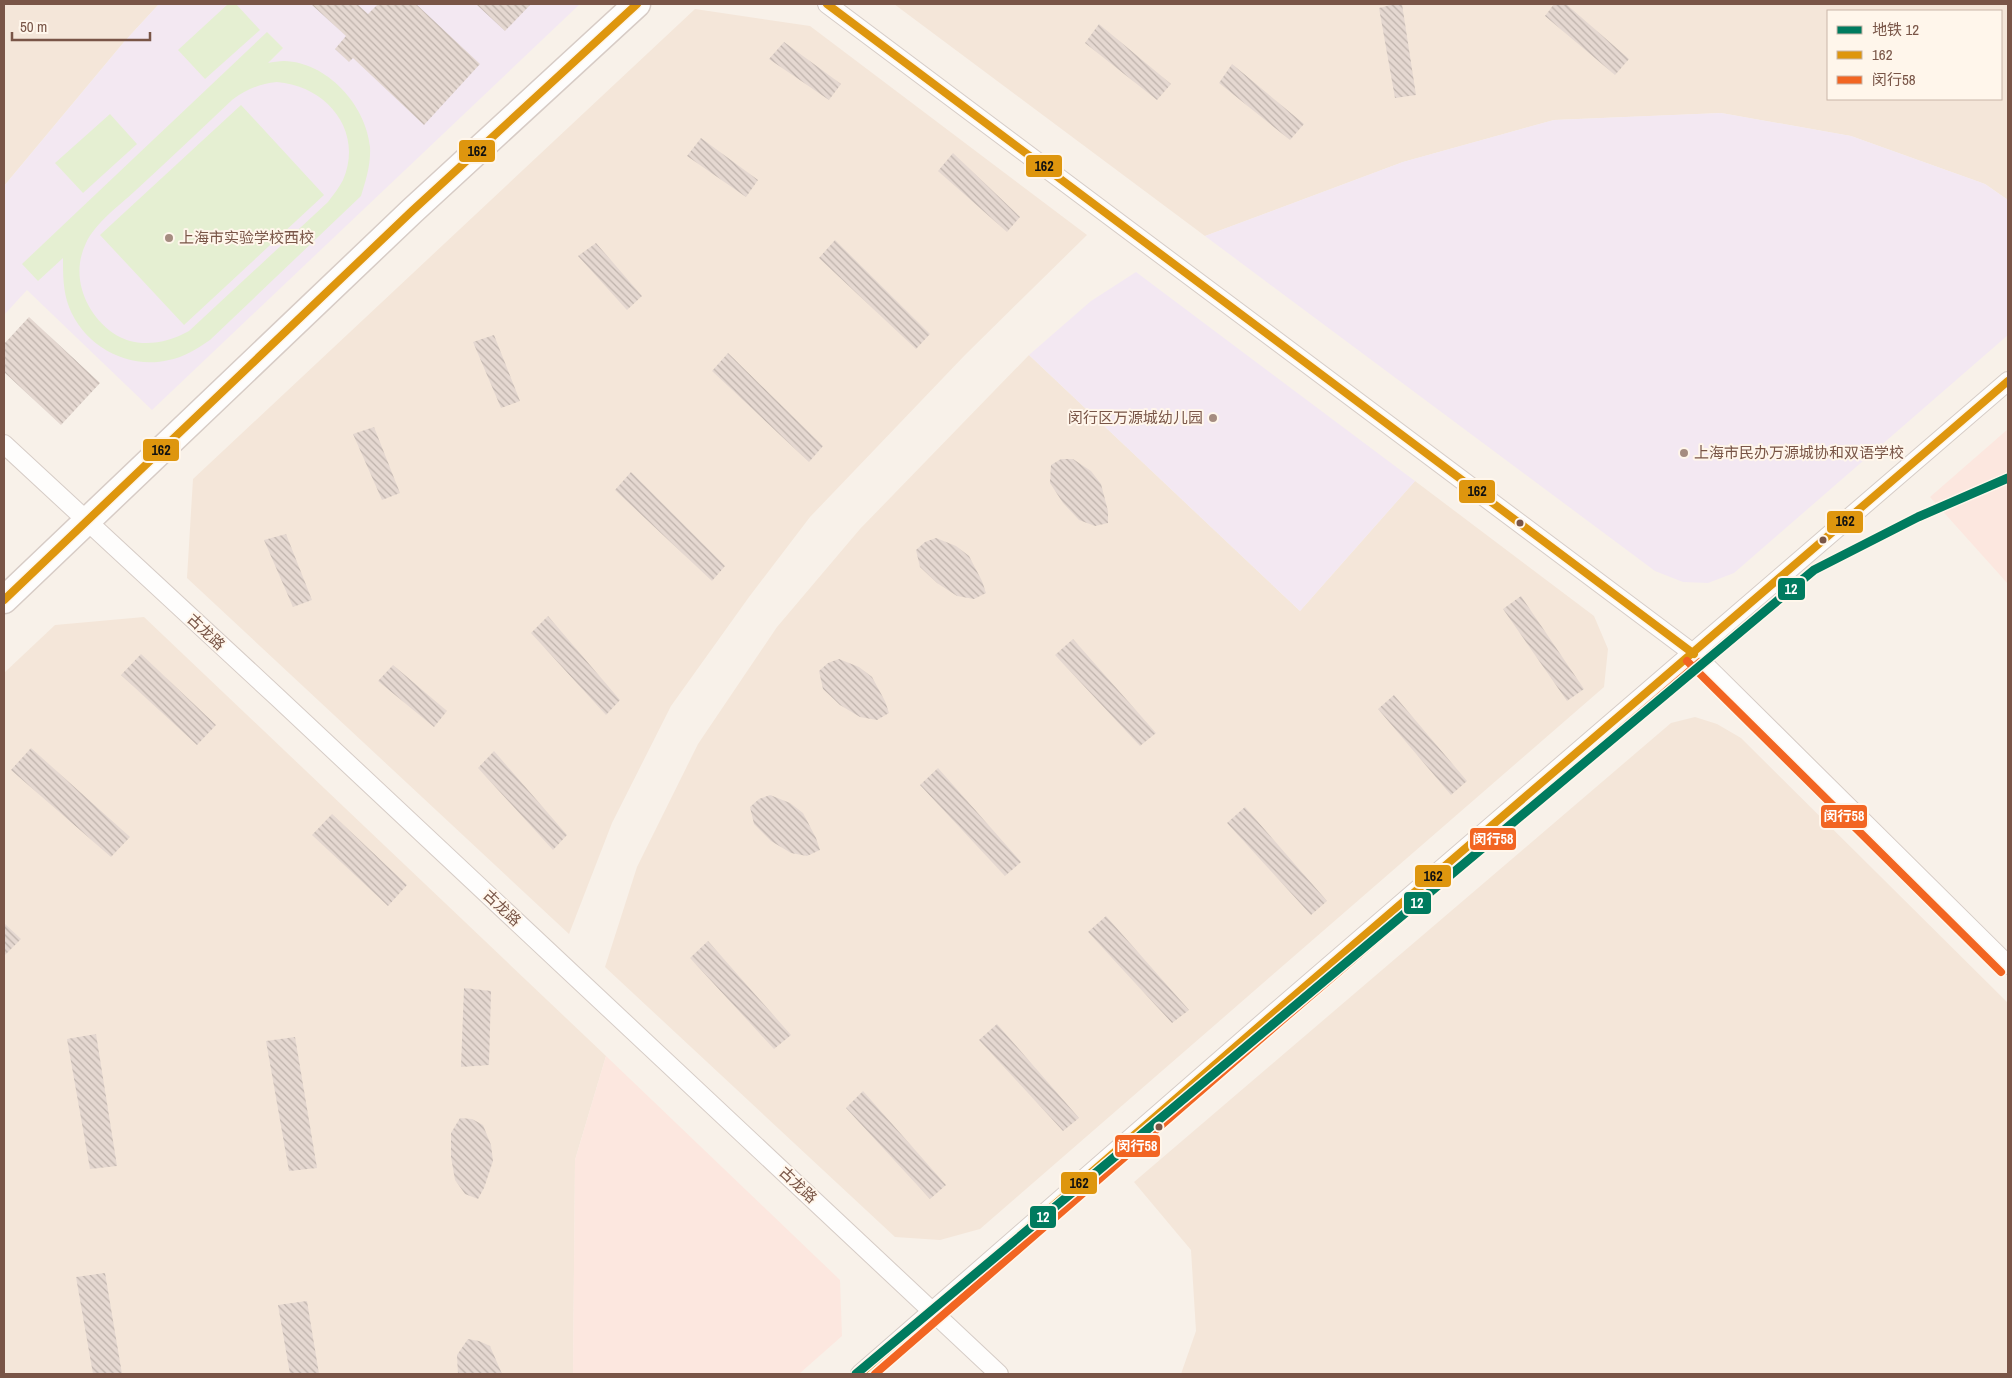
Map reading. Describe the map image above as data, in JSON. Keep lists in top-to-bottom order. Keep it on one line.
{"streets":{"street":["古龙路"]},"places":["上海市实验学校西校","闵行区万源城幼儿园","上海市民办万源城协和双语学校"],"lines":["transit line 162","metro line 12","transit line 闵行58"],"legend":["地铁 12","162","闵行58"],"scale_bar":"50 m"}
